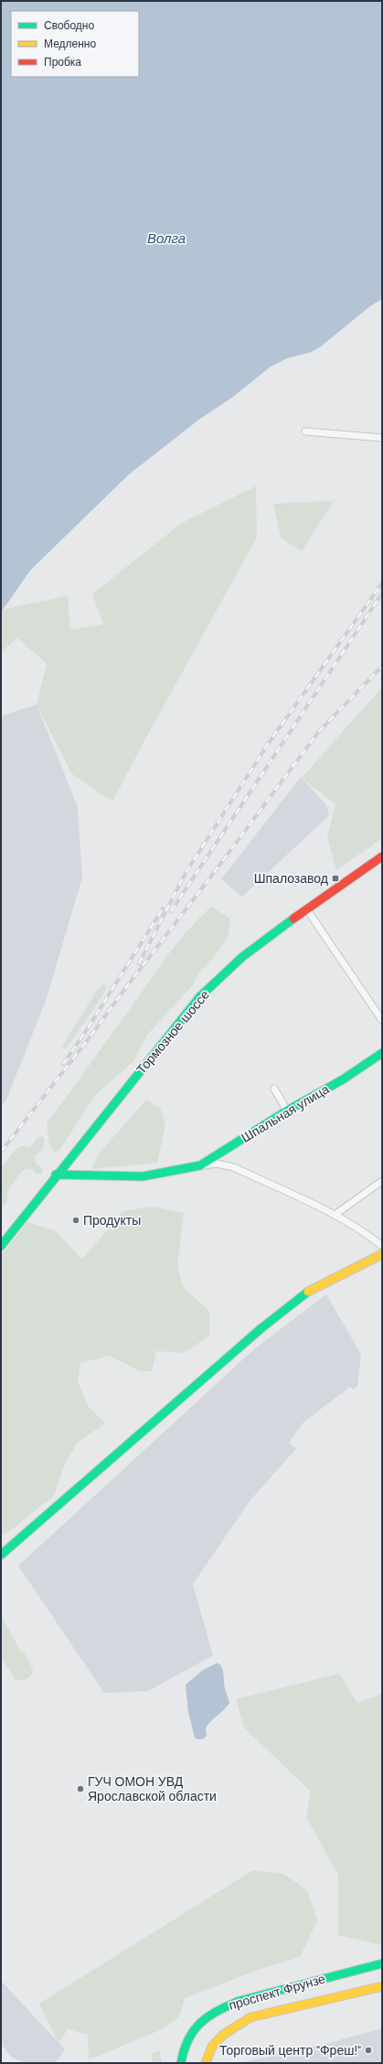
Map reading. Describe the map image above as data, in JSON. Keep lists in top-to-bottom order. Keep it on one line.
{"streets":{"street":["Тормозное шоссе","Шпальная улица","проспект Фрунзе"]},"crossings":[["Тормозное шоссе","Шпальная улица"]],"water":["Волга"],"places":{"transit":["Шпалозавод"],"other":["Продукты","ГУЧ ОМОН УВД Ярославской области","Торговый центр \"Фреш!\""]},"legend":["Свободно","Медленно","Пробка"]}
